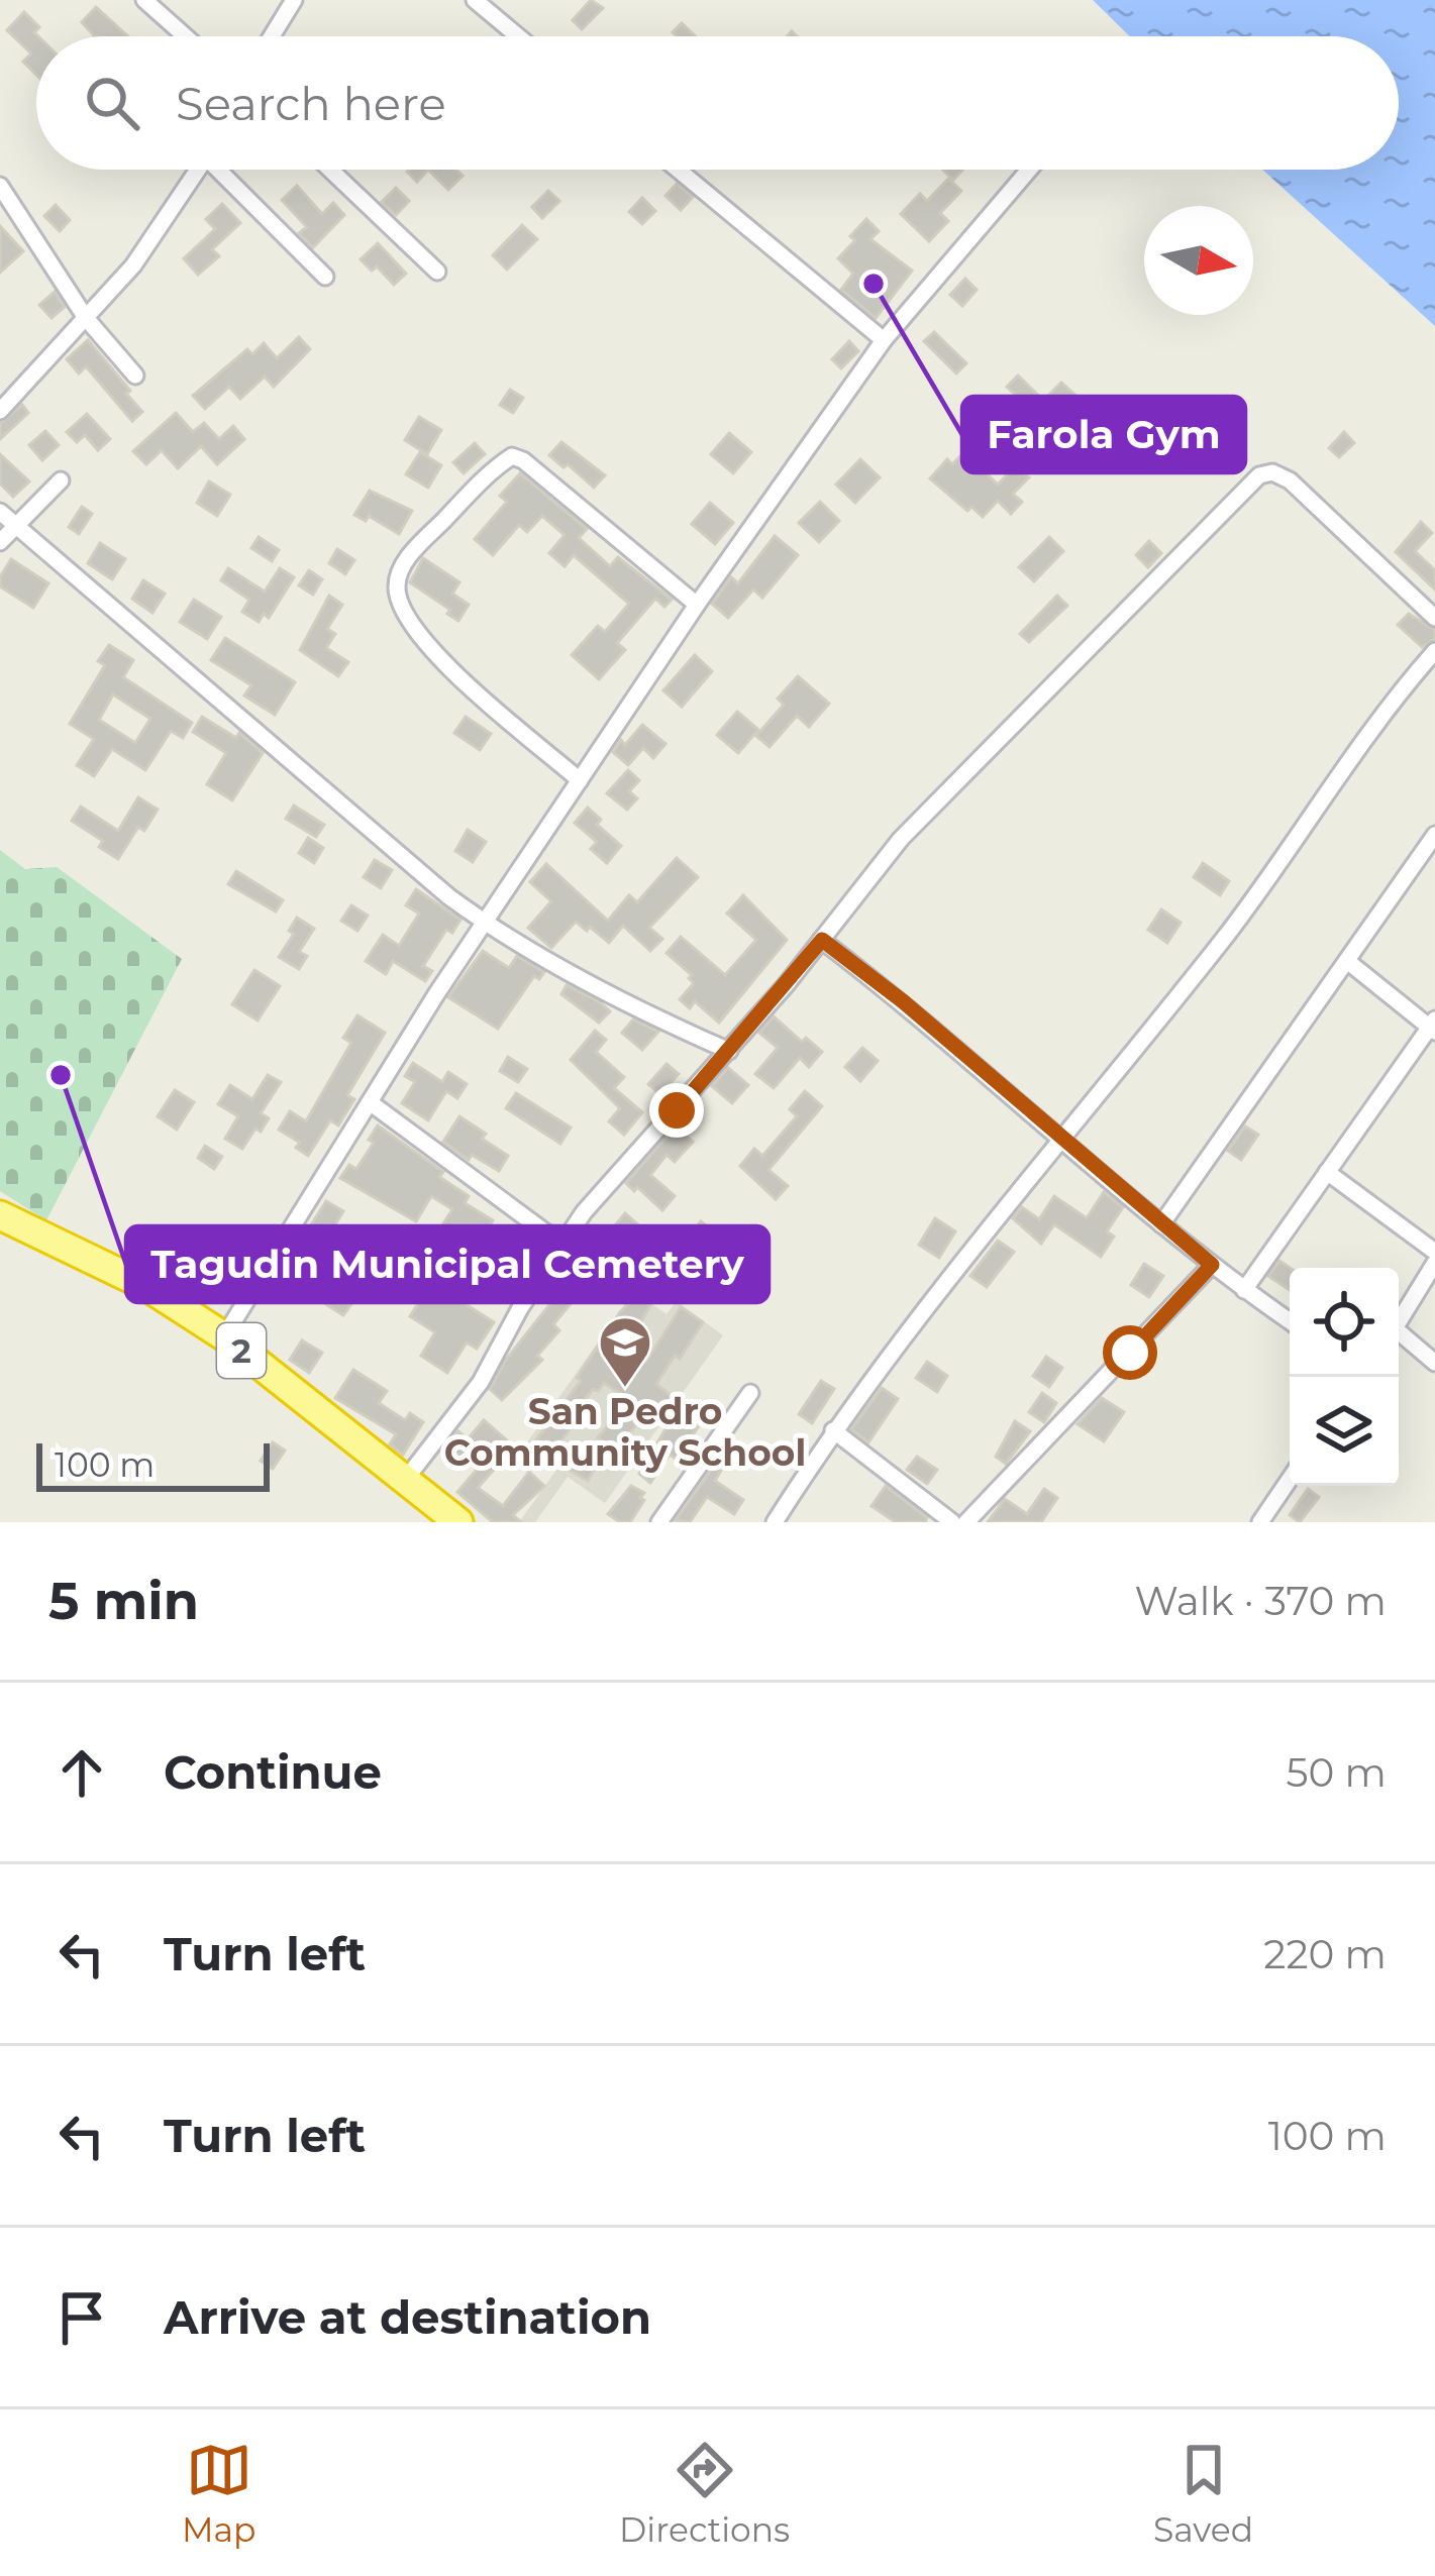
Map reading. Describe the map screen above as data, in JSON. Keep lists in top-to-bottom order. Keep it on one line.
{"streets":{"highway":["2"]},"places":{"other":["Farola Gym","Tagudin Municipal Cemetery"],"school or university":["San Pedro Community School"]},"scale_bar":"100 m","north":"right","page":{"search":"Search here","scale":"100 m","heading":["5 min","Walk · 370 m"],"list":[["Continue","50 m"],["Turn left","220 m"],["Turn left","100 m"],"Arrive at destination"],"nav":["Map","Directions","Saved"]}}
